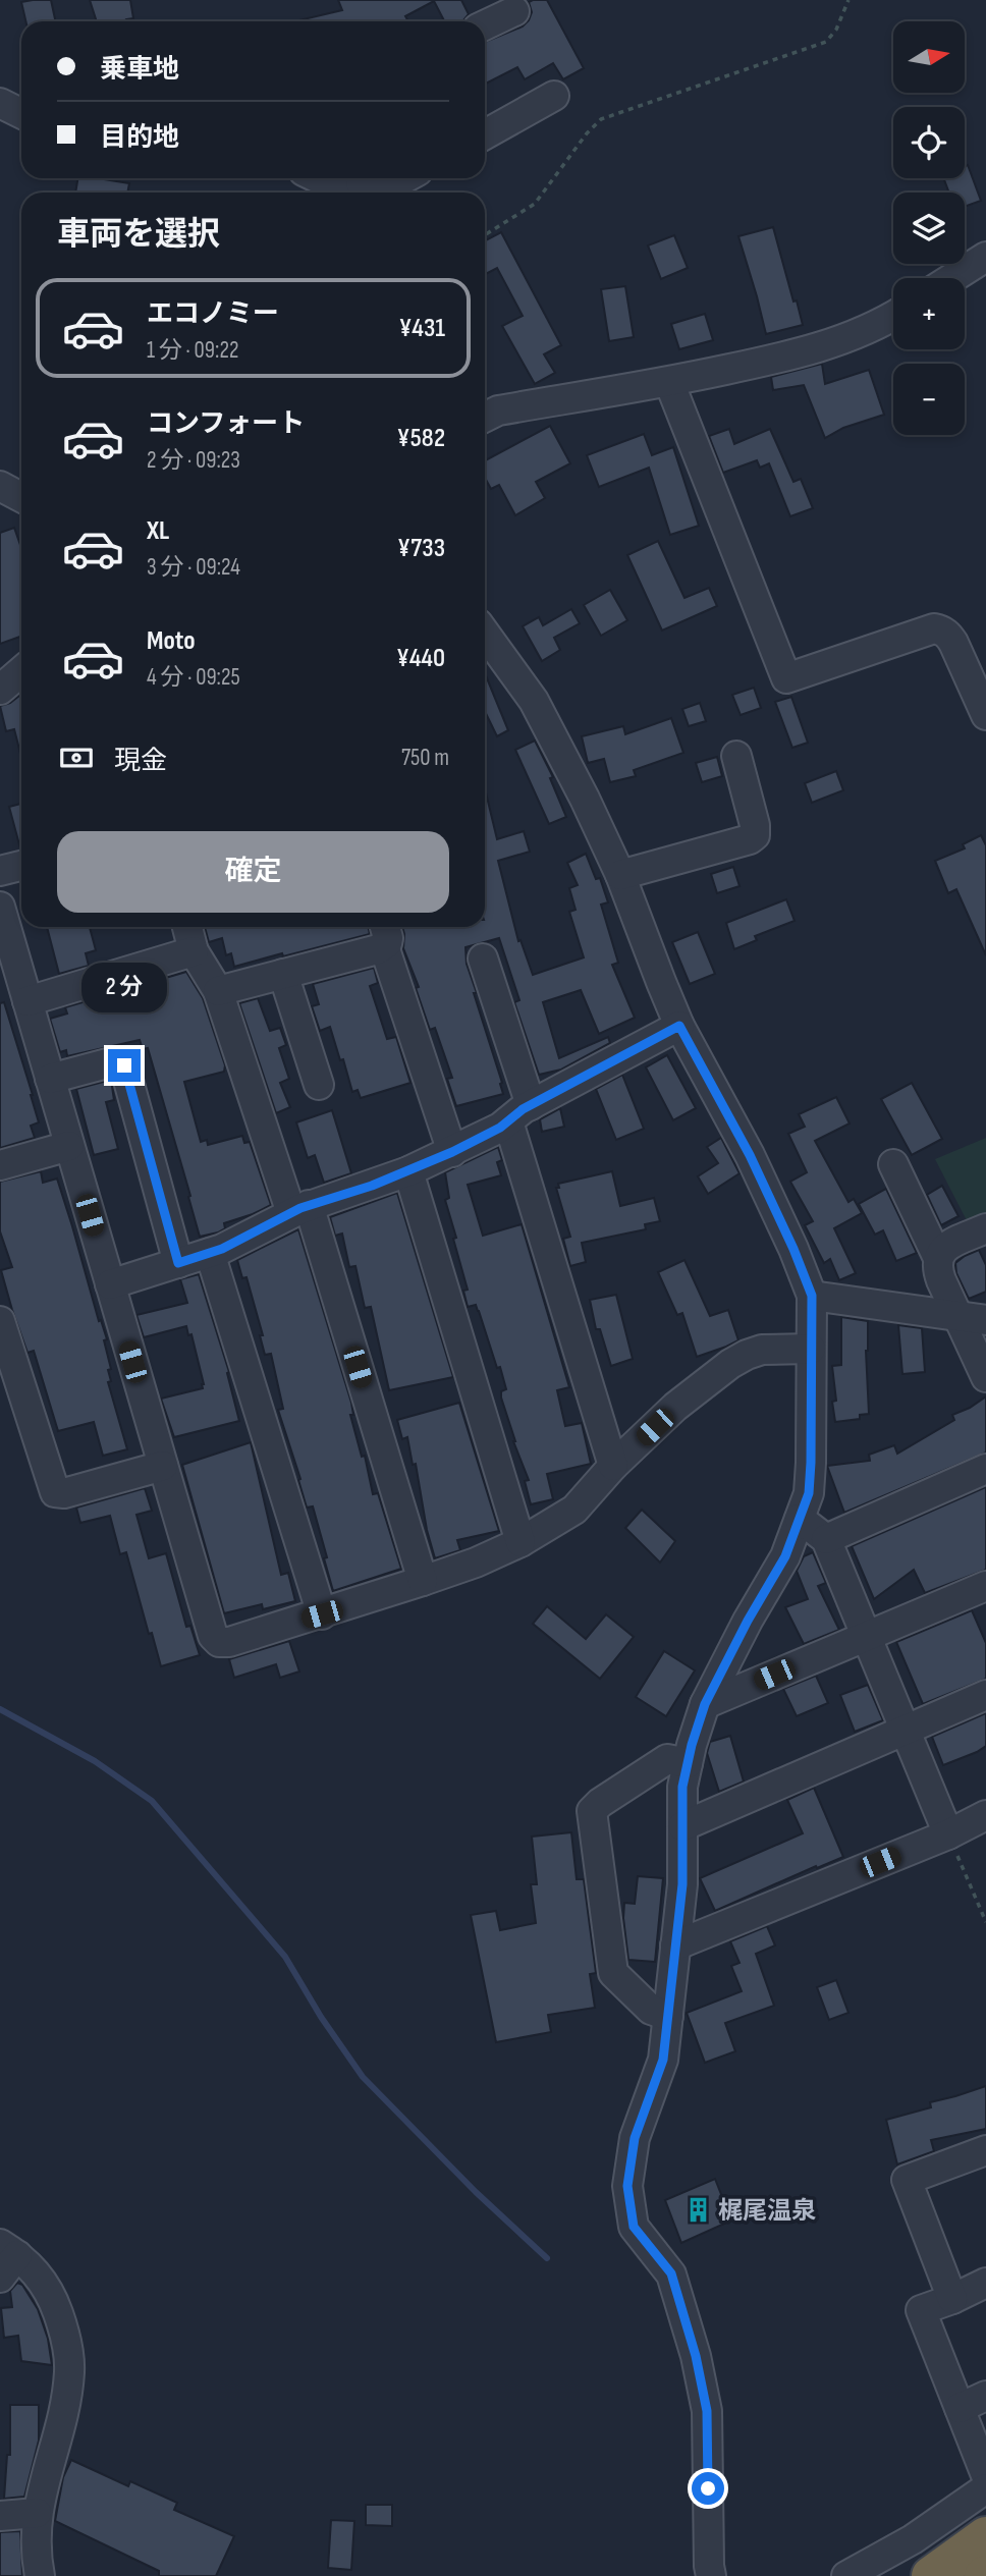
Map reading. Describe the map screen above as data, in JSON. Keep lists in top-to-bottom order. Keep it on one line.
{"places":{"building":["梶尾温泉"]},"north":"right","page":{"map_buttons":["+","−"],"banner":["乗車地","目的地"],"heading":"車両を選択","list":[{"name":"エコノミー","note":"1 分 · 09:22","value":"¥431"},{"name":"コンフォート","note":"2 分 · 09:23","value":"¥582"},{"name":"XL","note":"3 分 · 09:24","value":"¥733"},{"name":"Moto","note":"4 分 · 09:25","value":"¥440"}],"pay":["現金","750 m"],"buttons":"確定","bubble":"2 分"}}
